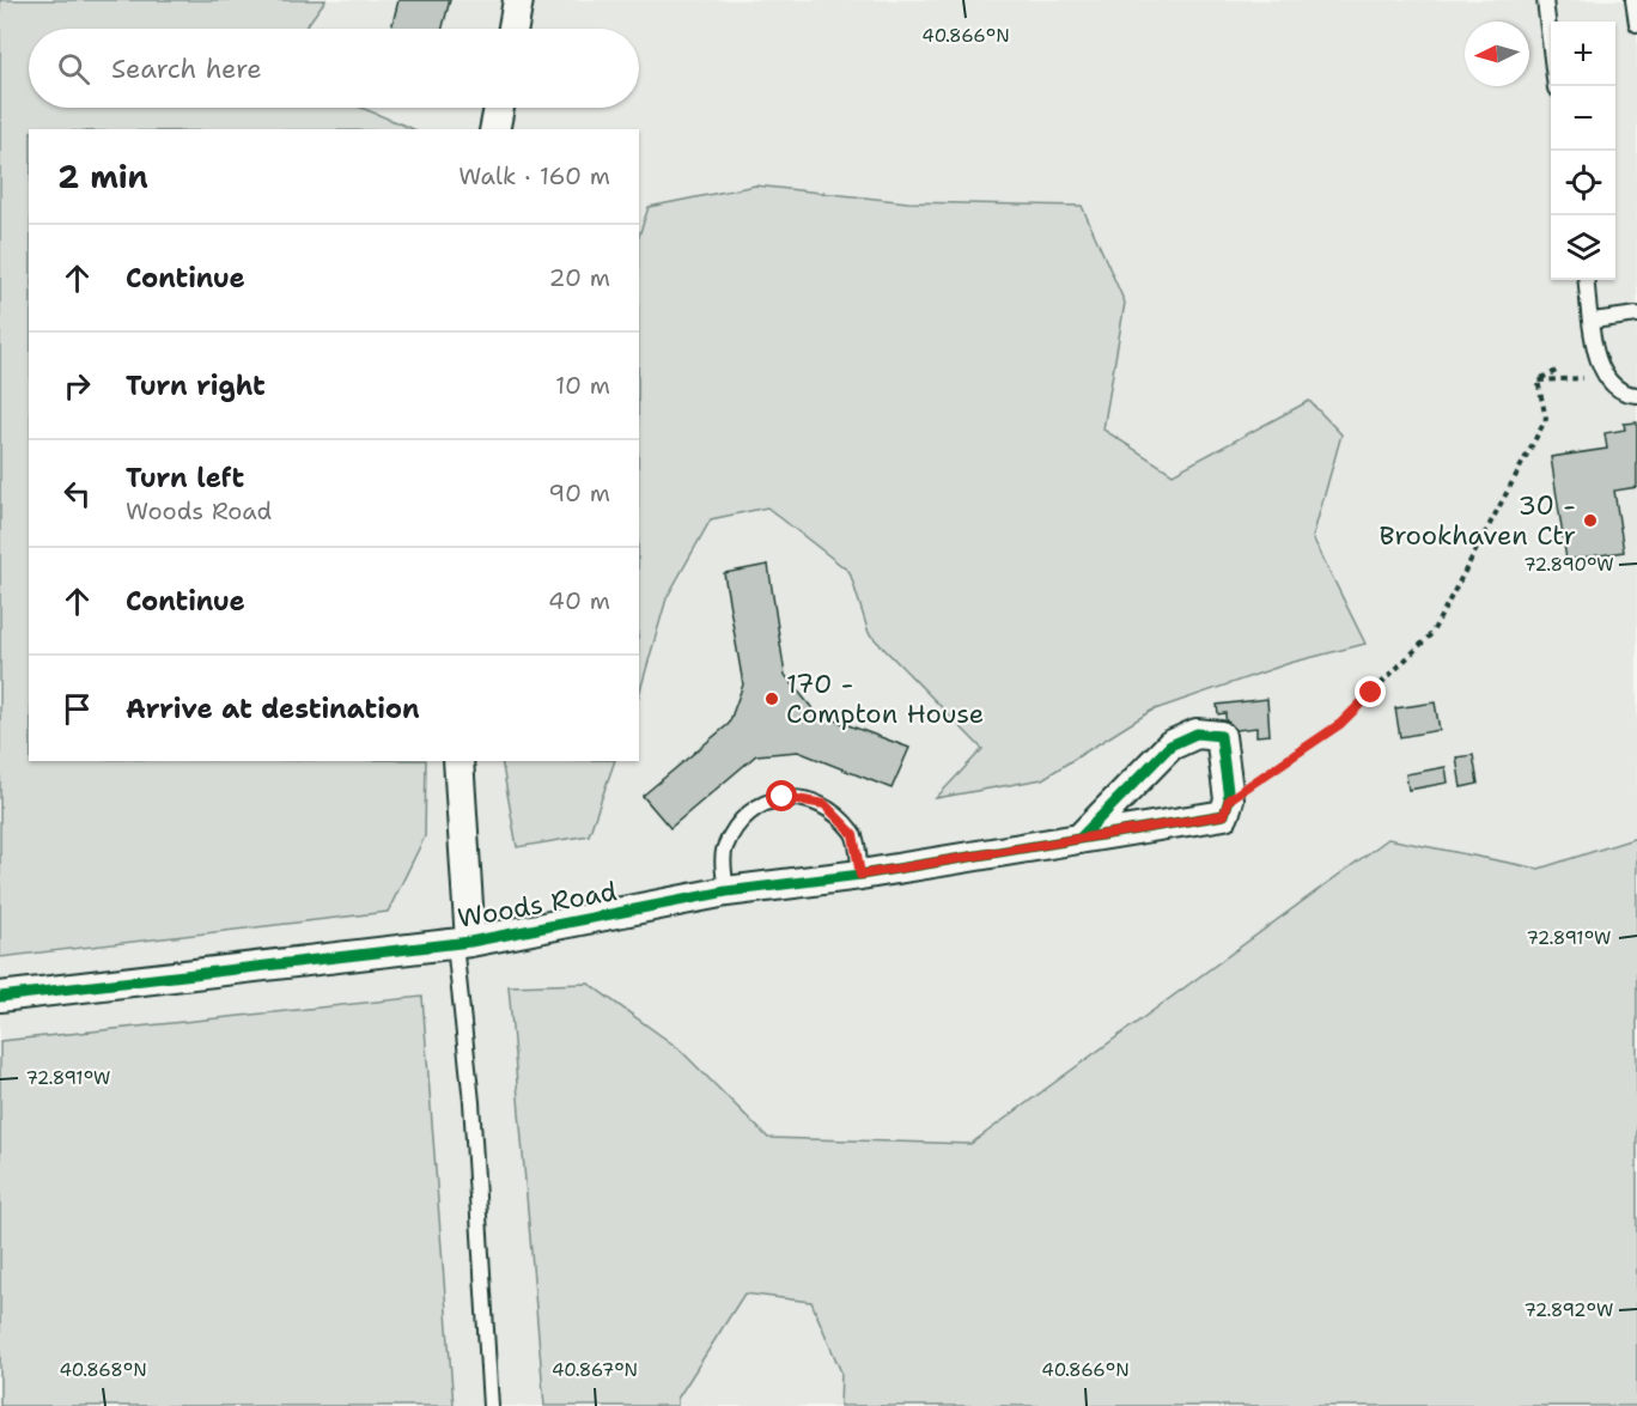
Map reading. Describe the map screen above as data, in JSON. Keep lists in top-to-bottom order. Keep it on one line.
{"streets":{"street":["Woods Road"]},"places":["30 - Brookhaven Ctr","170 - Compton House"],"north":"left","page":{"map_buttons":["+","−"],"search":"Search here","heading":["2 min","Walk · 160 m"],"list":[["Continue","20 m"],["Turn right","10 m"],["Turn left","Woods Road","90 m"],["Continue","40 m"],"Arrive at destination"]},"coordinates":["40.866°N","72.890°W","72.891°W","72.892°W","40.868°N","40.867°N"]}
